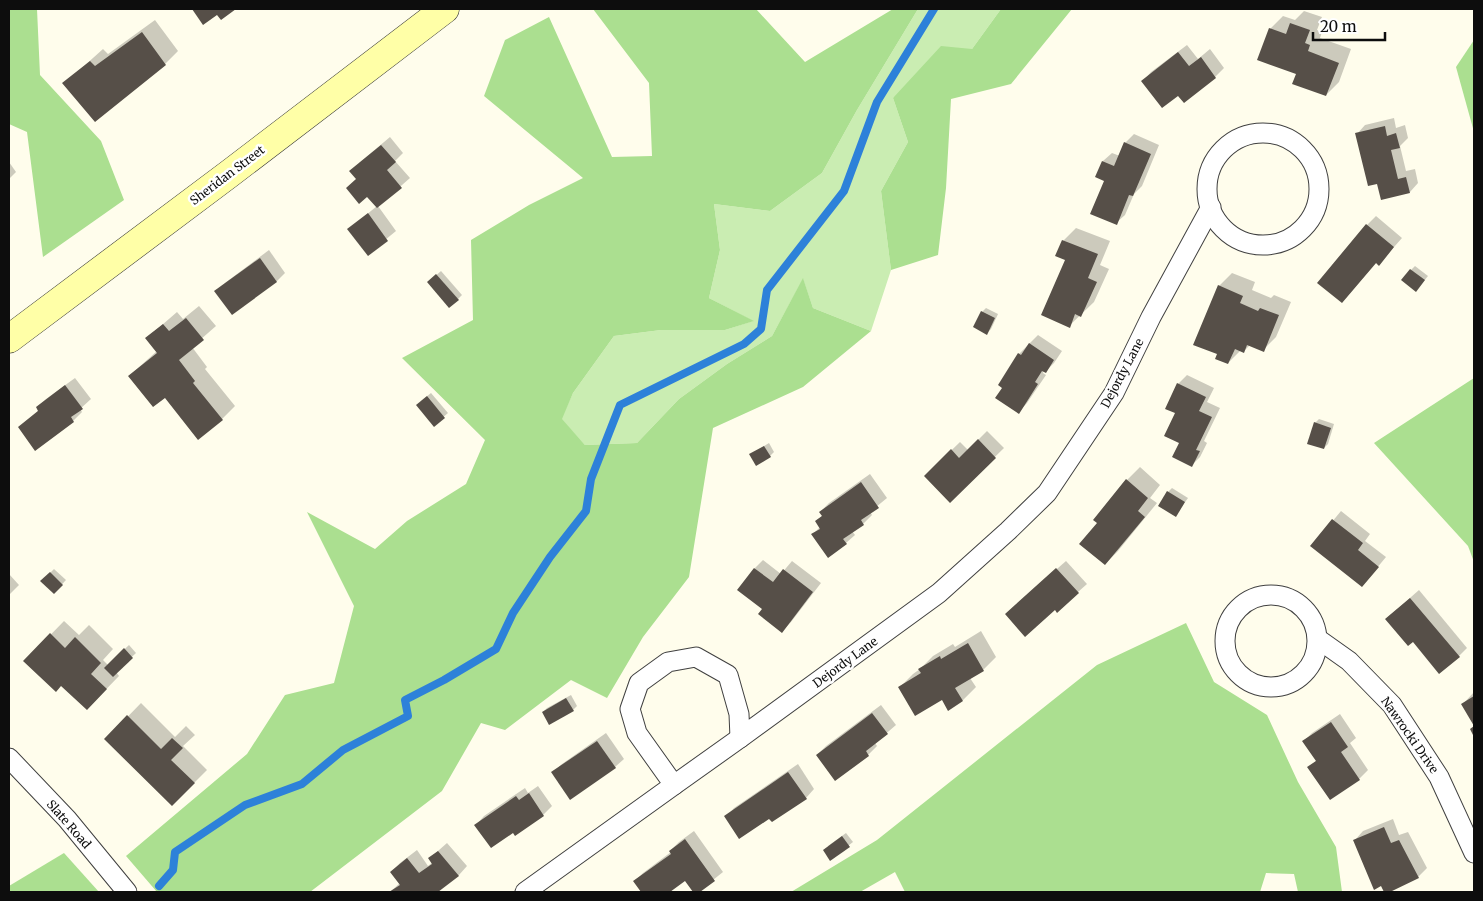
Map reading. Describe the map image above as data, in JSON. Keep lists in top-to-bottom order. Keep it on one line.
{"streets":{"street":["Sheridan Street","Dejordy Lane","Nawrocki Drive","Slate Road"]},"scale_bar":"20 m"}
